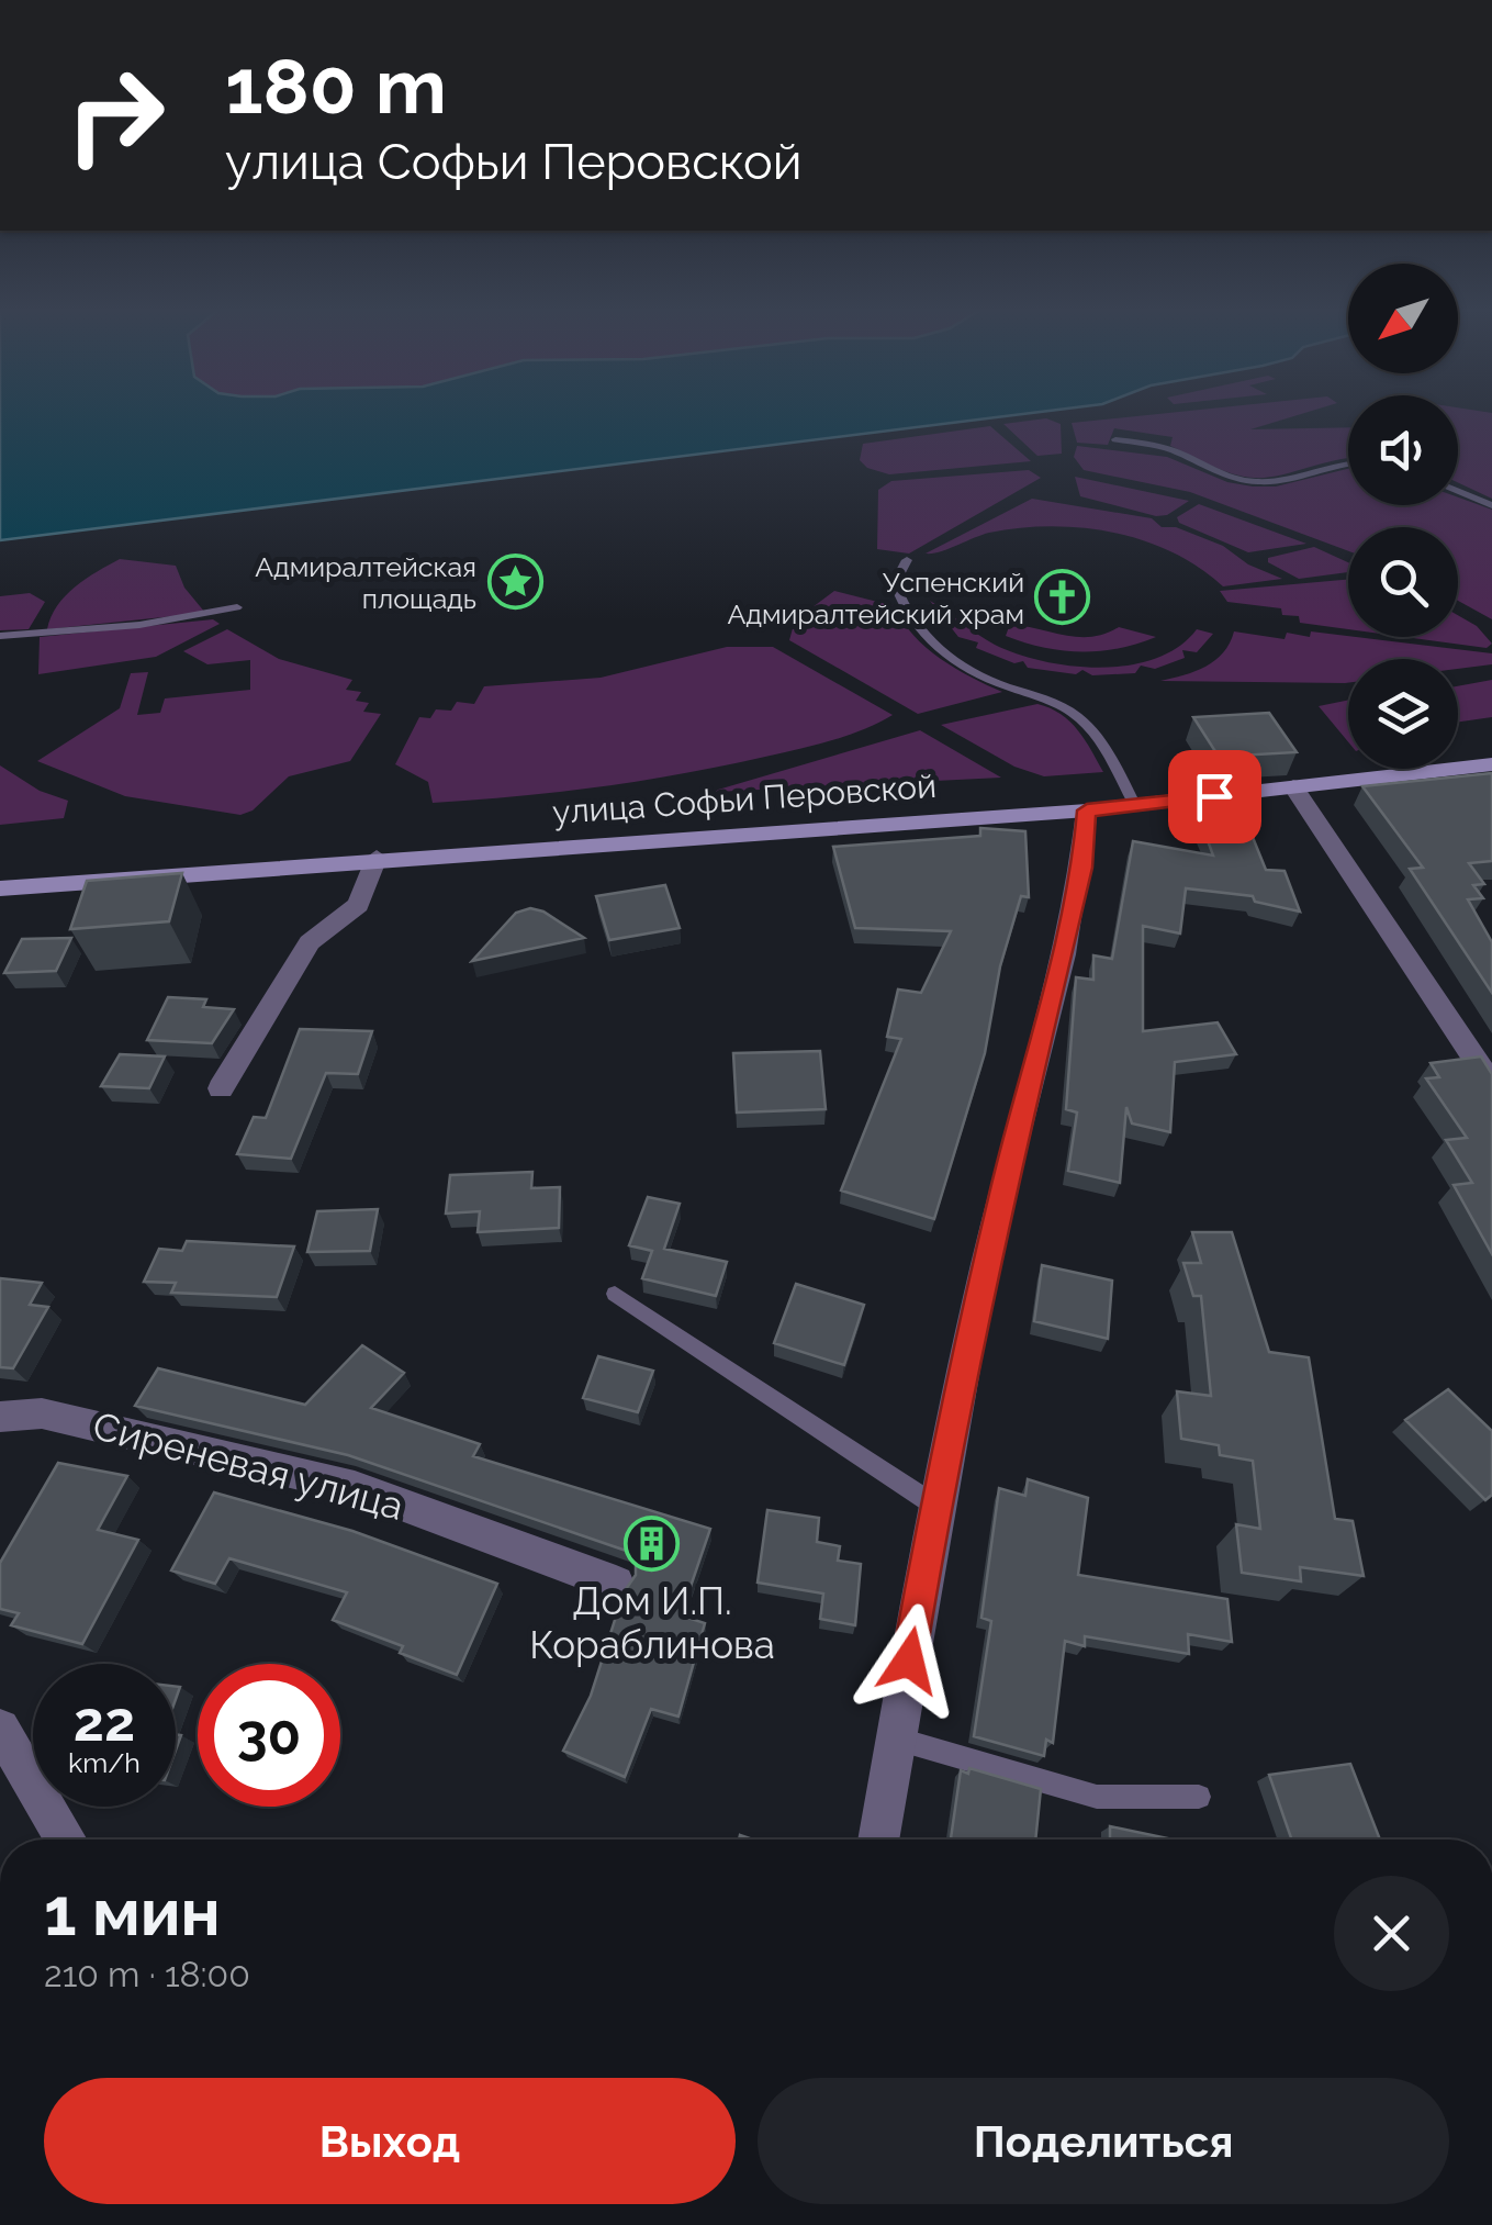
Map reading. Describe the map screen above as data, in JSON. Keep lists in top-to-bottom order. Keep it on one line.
{"streets":{"main road":["улица Софьи Перовской"],"street":["Сиреневая улица"]},"places":{"place":["Адмиралтейская площадь"],"church":["Успенский Адмиралтейский храм"],"building":["Дом И.П. Кораблинова"]},"north":"bottom left","page":{"turn":["180 m","улица Софьи Перовской"],"speed":"22 km/h","limit":"30","heading":["1 мин","210 m · 18:00"],"buttons":["Выход","Поделиться"]}}
